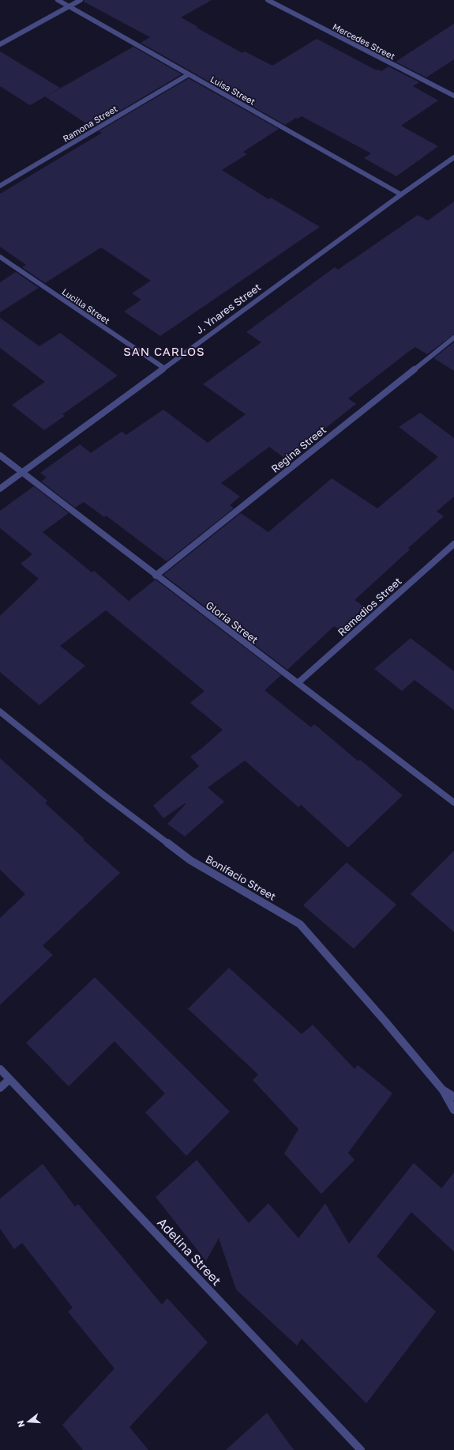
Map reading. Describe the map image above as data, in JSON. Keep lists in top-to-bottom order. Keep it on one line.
{"streets":{"street":["Mercedes Street","Luisa Street","Ramona Street","Lucilla Street","J. Ynares Street","Regina Street","Remedios Street","Gloria Street","Bonifacio Street","Adelina Street"]},"crossings":[["Luisa Street","Ramona Street"],["Luisa Street","J. Ynares Street"],["Lucilla Street","J. Ynares Street"],["J. Ynares Street","Gloria Street"],["Regina Street","Gloria Street"],["Remedios Street","Gloria Street"]],"districts":["SAN CARLOS"],"north":"left"}
